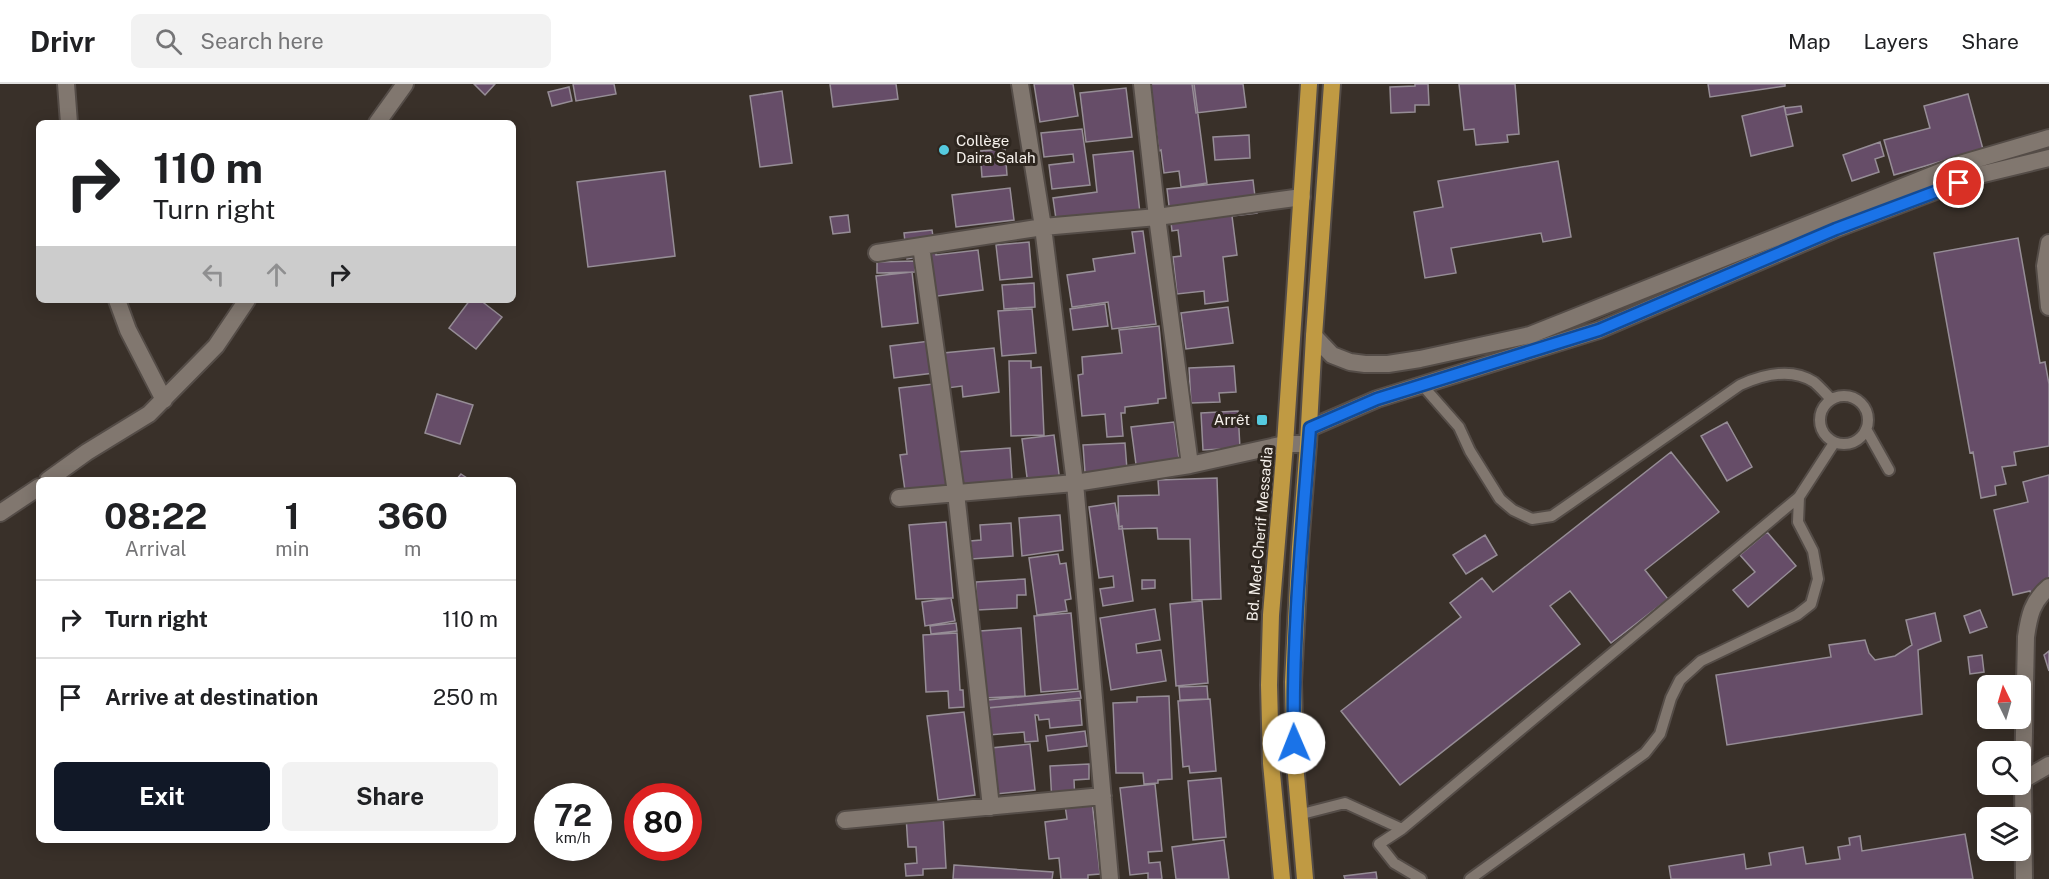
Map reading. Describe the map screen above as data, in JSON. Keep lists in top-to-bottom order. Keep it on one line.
{"streets":{"highway":["Bd. Med-Cherif Messadia"]},"places":{"other":["Collège Daira Salah"],"transit":["Arrêt"]},"north":"top","page":{"header":"Drivr","search":"Search here","nav":["Map","Layers","Share"],"turn":["110 m","Turn right"],"eta":["08:22","Arrival","1","min","360","m"],"list":[{"name":"Turn right","value":"110 m"},{"name":"Arrive at destination","value":"250 m"}],"buttons":["Exit","Share"],"speed":"72 km/h","limit":"80"}}
